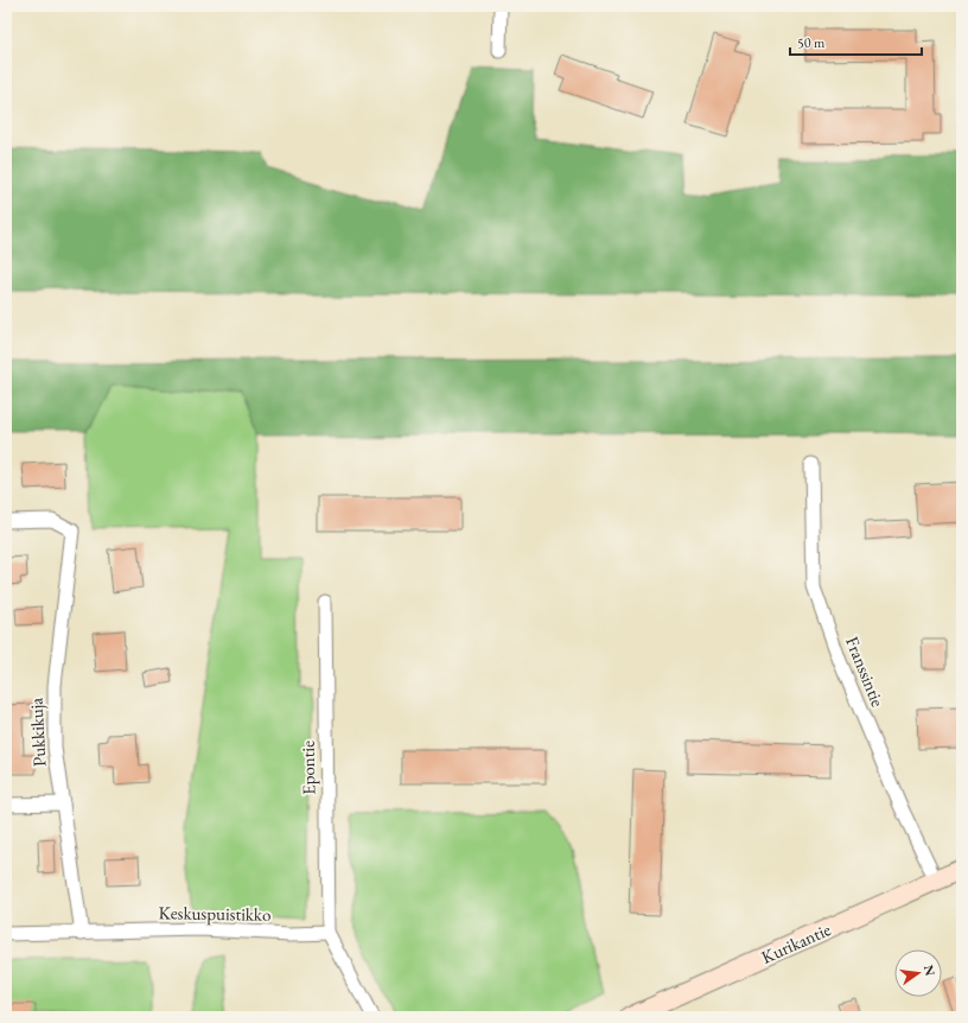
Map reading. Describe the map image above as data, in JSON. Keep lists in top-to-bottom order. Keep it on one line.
{"streets":{"street":["Franssintie","Pukkikuja","Epontie","Keskuspuistikko","Kurikantie"]},"crossings":[["Franssintie","Kurikantie"],["Pukkikuja","Keskuspuistikko"],["Epontie","Keskuspuistikko"]],"scale_bar":"50 m","north":"right"}
